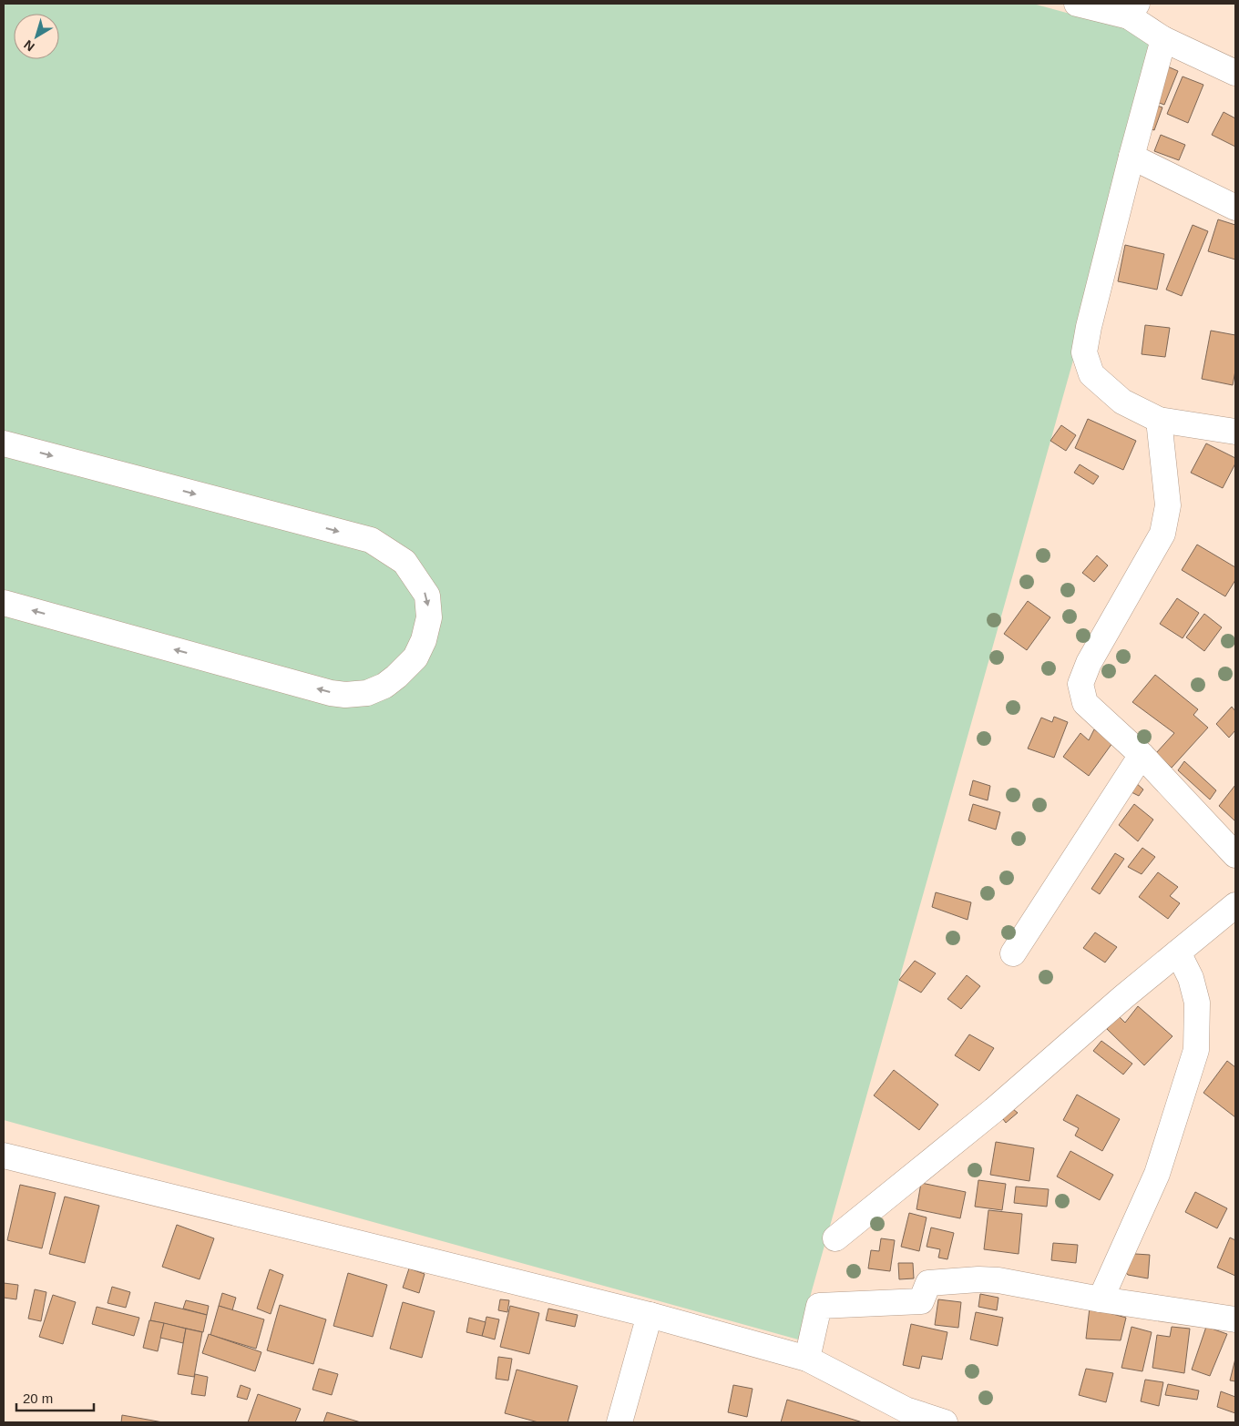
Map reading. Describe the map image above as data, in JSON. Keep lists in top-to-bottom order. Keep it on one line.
{"scale_bar":"20 m","north":"bottom left"}
